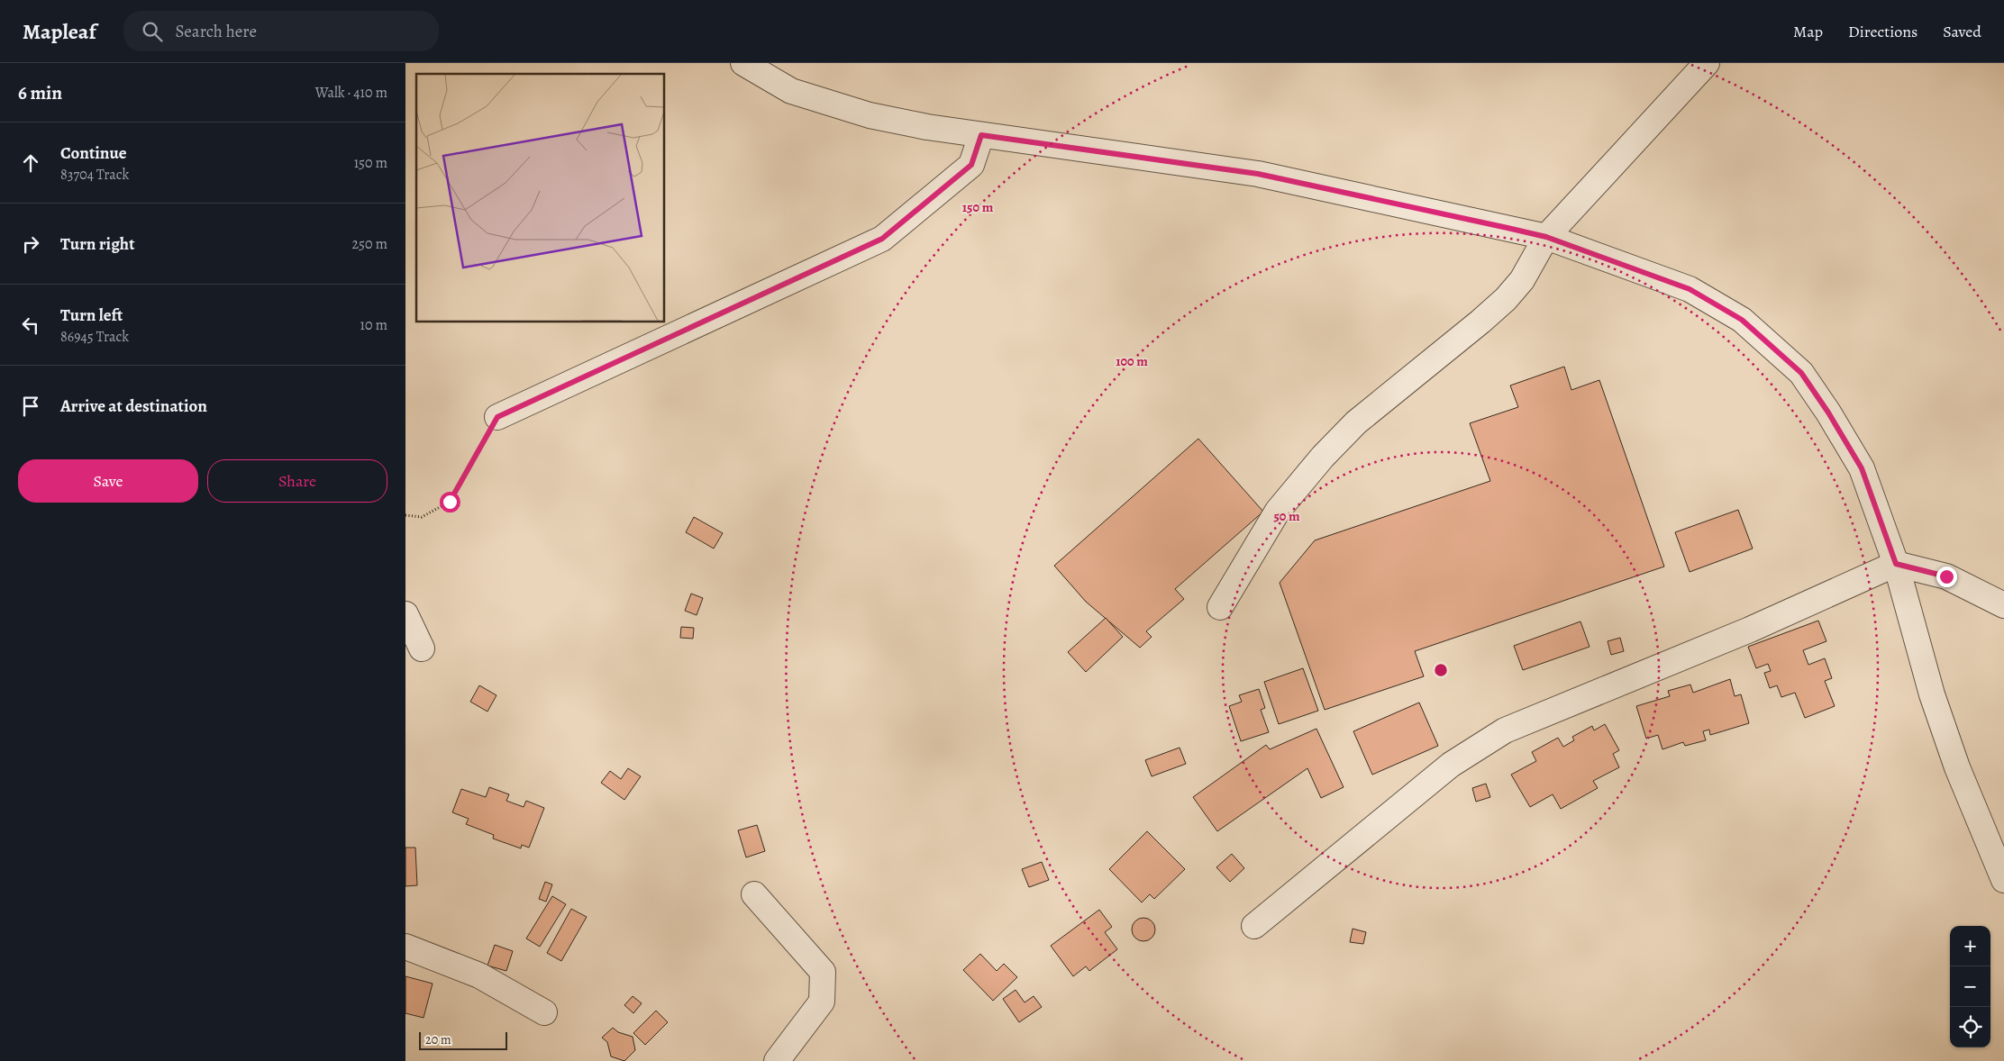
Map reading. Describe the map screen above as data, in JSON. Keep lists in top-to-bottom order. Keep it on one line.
{"scale_bar":"20 m","page":{"header":"Mapleaf","search":"Search here","nav":["Map","Directions","Saved"],"heading":["6 min","Walk · 410 m"],"list":[["Continue","83704 Track","150 m"],["Turn right","250 m"],["Turn left","86945 Track","10 m"],"Arrive at destination"],"buttons":["Save","Share"],"map_buttons":["+","−"],"scale":"20 m"},"rings":["150 m","100 m","50 m"]}
